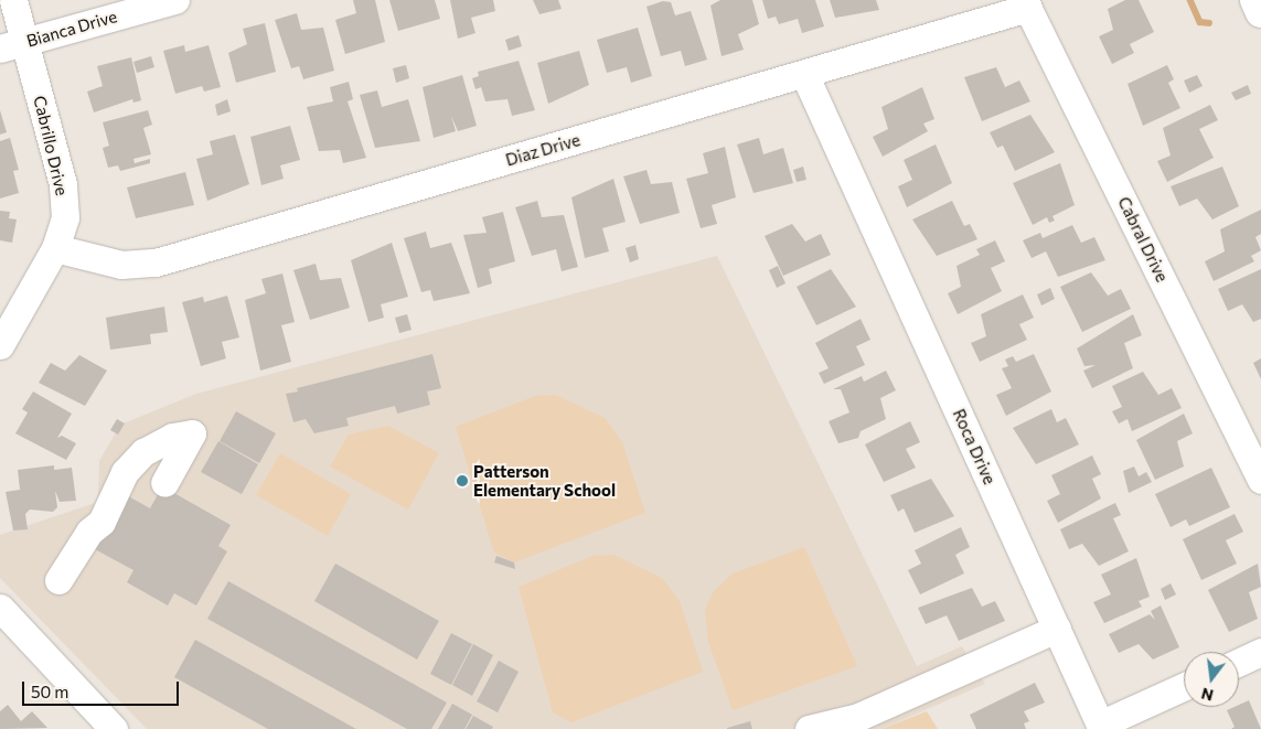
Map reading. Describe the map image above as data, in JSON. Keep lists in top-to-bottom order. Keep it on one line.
{"streets":{"street":["Bianca Drive","Cabrillo Drive","Diaz Drive","Cabral Drive","Roca Drive"]},"crossings":[["Bianca Drive","Cabrillo Drive"],["Cabrillo Drive","Diaz Drive"],["Diaz Drive","Cabral Drive"],["Diaz Drive","Roca Drive"]],"places":["Patterson Elementary School"],"scale_bar":"50 m","north":"bottom"}
